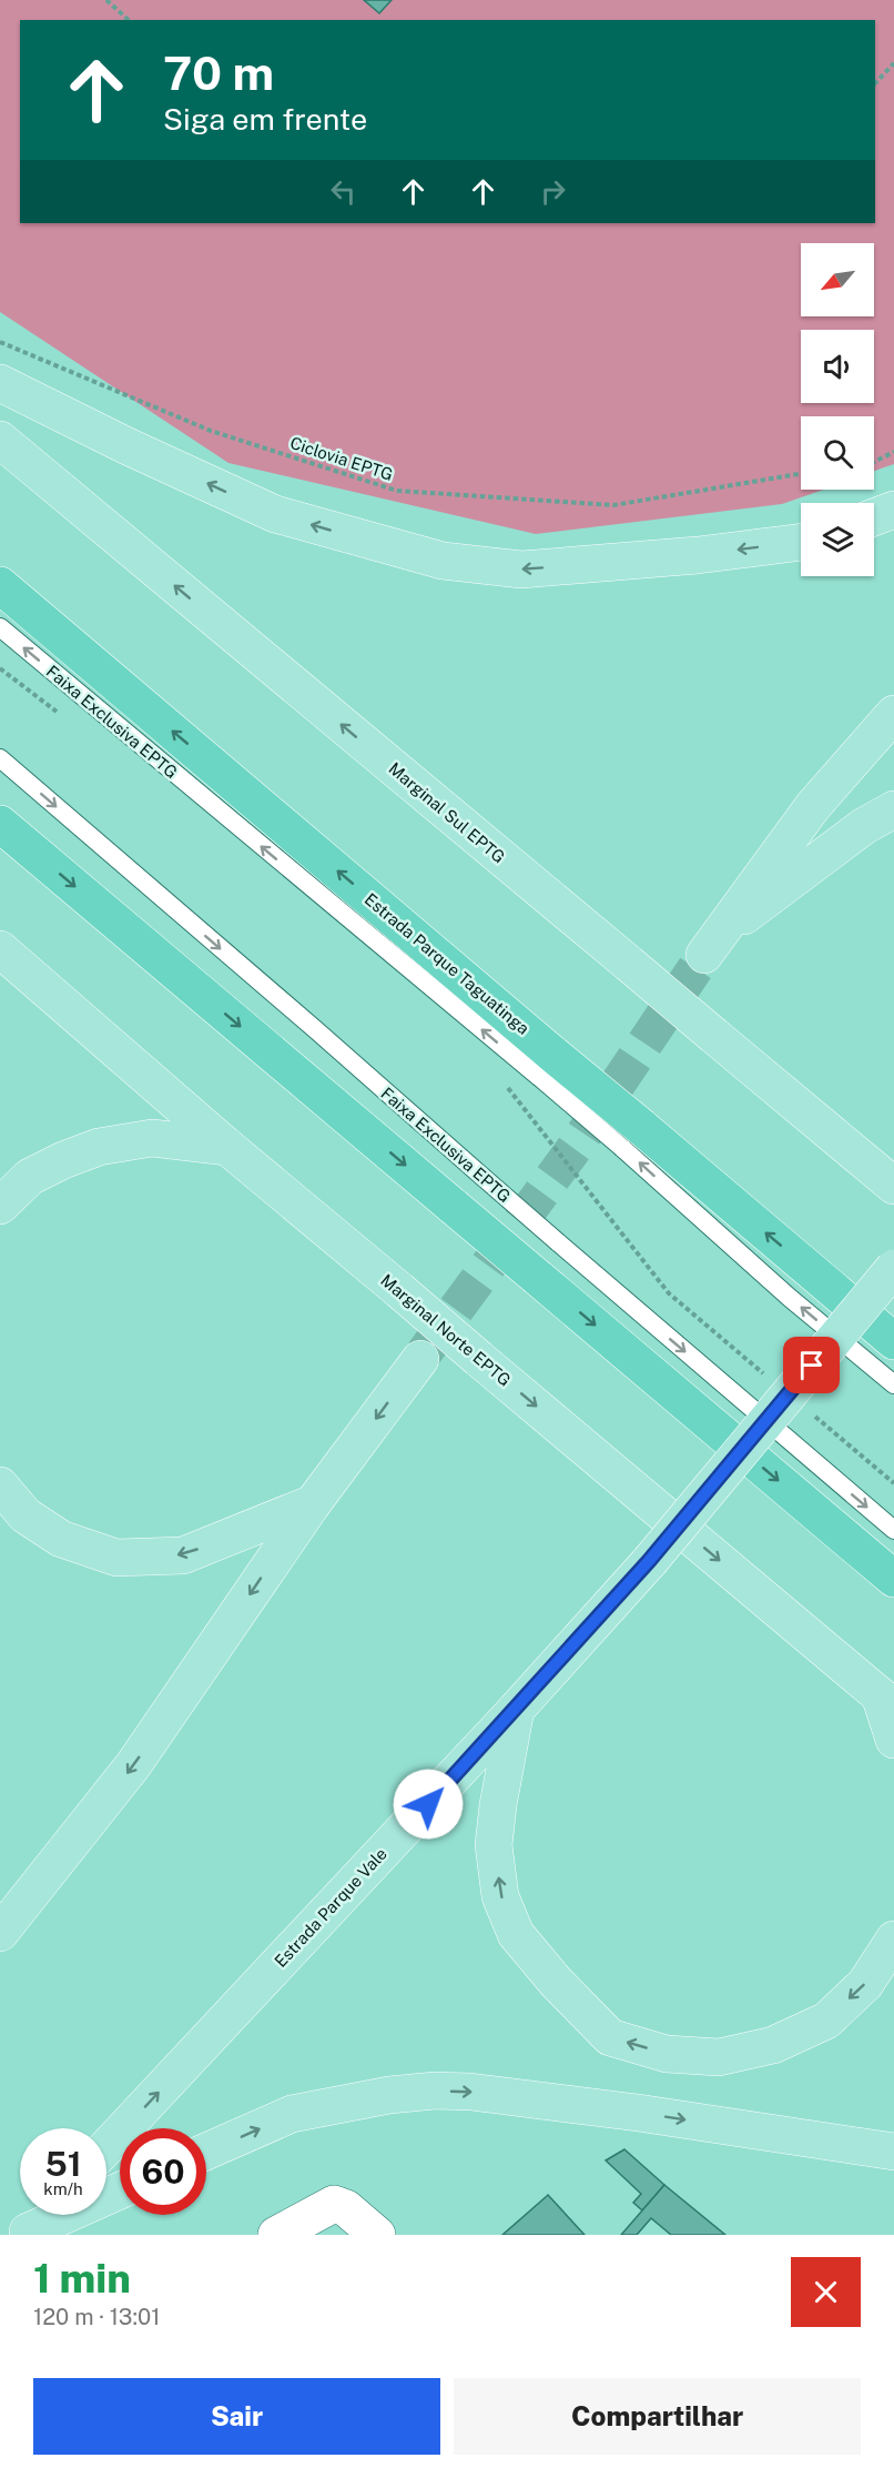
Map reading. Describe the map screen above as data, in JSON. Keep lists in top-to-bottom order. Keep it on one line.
{"streets":{"highway":["Estrada Parque Taguatinga"],"main road":["Marginal Sul EPTG","Marginal Norte EPTG","Estrada Parque Vale"],"lane":["Faixa Exclusiva EPTG"],"path":["Ciclovia EPTG"]},"crossings":[["Faixa Exclusiva EPTG","Estrada Parque Taguatinga"]],"one_way":["Marginal Sul EPTG","Marginal Norte EPTG"],"north":"bottom left","page":{"turn":["70 m","Siga em frente"],"speed":"51 km/h","limit":"60","heading":["1 min","120 m · 13:01"],"buttons":["Sair","Compartilhar"]}}
